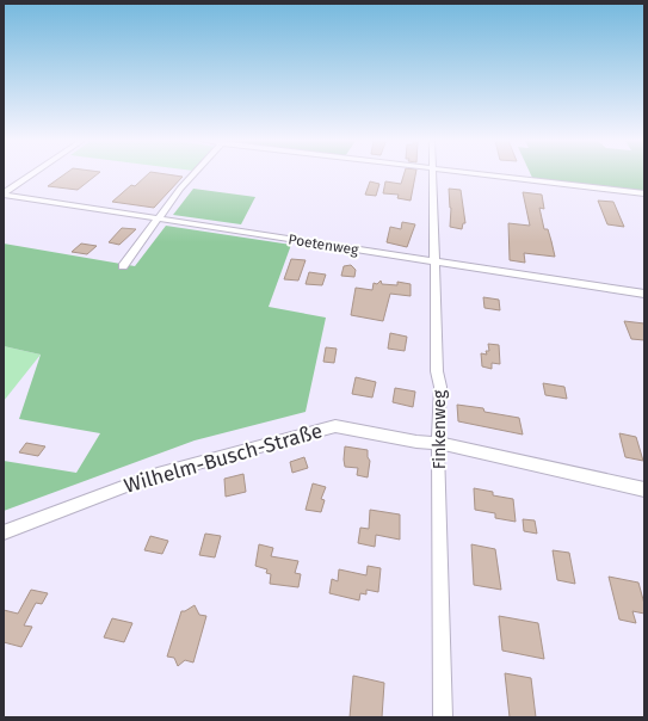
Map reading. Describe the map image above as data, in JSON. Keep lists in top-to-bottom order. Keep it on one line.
{"streets":{"street":["Poetenweg","Finkenweg","Wilhelm-Busch-Straße"]},"crossings":[["Poetenweg","Finkenweg"],["Finkenweg","Wilhelm-Busch-Straße"]]}
